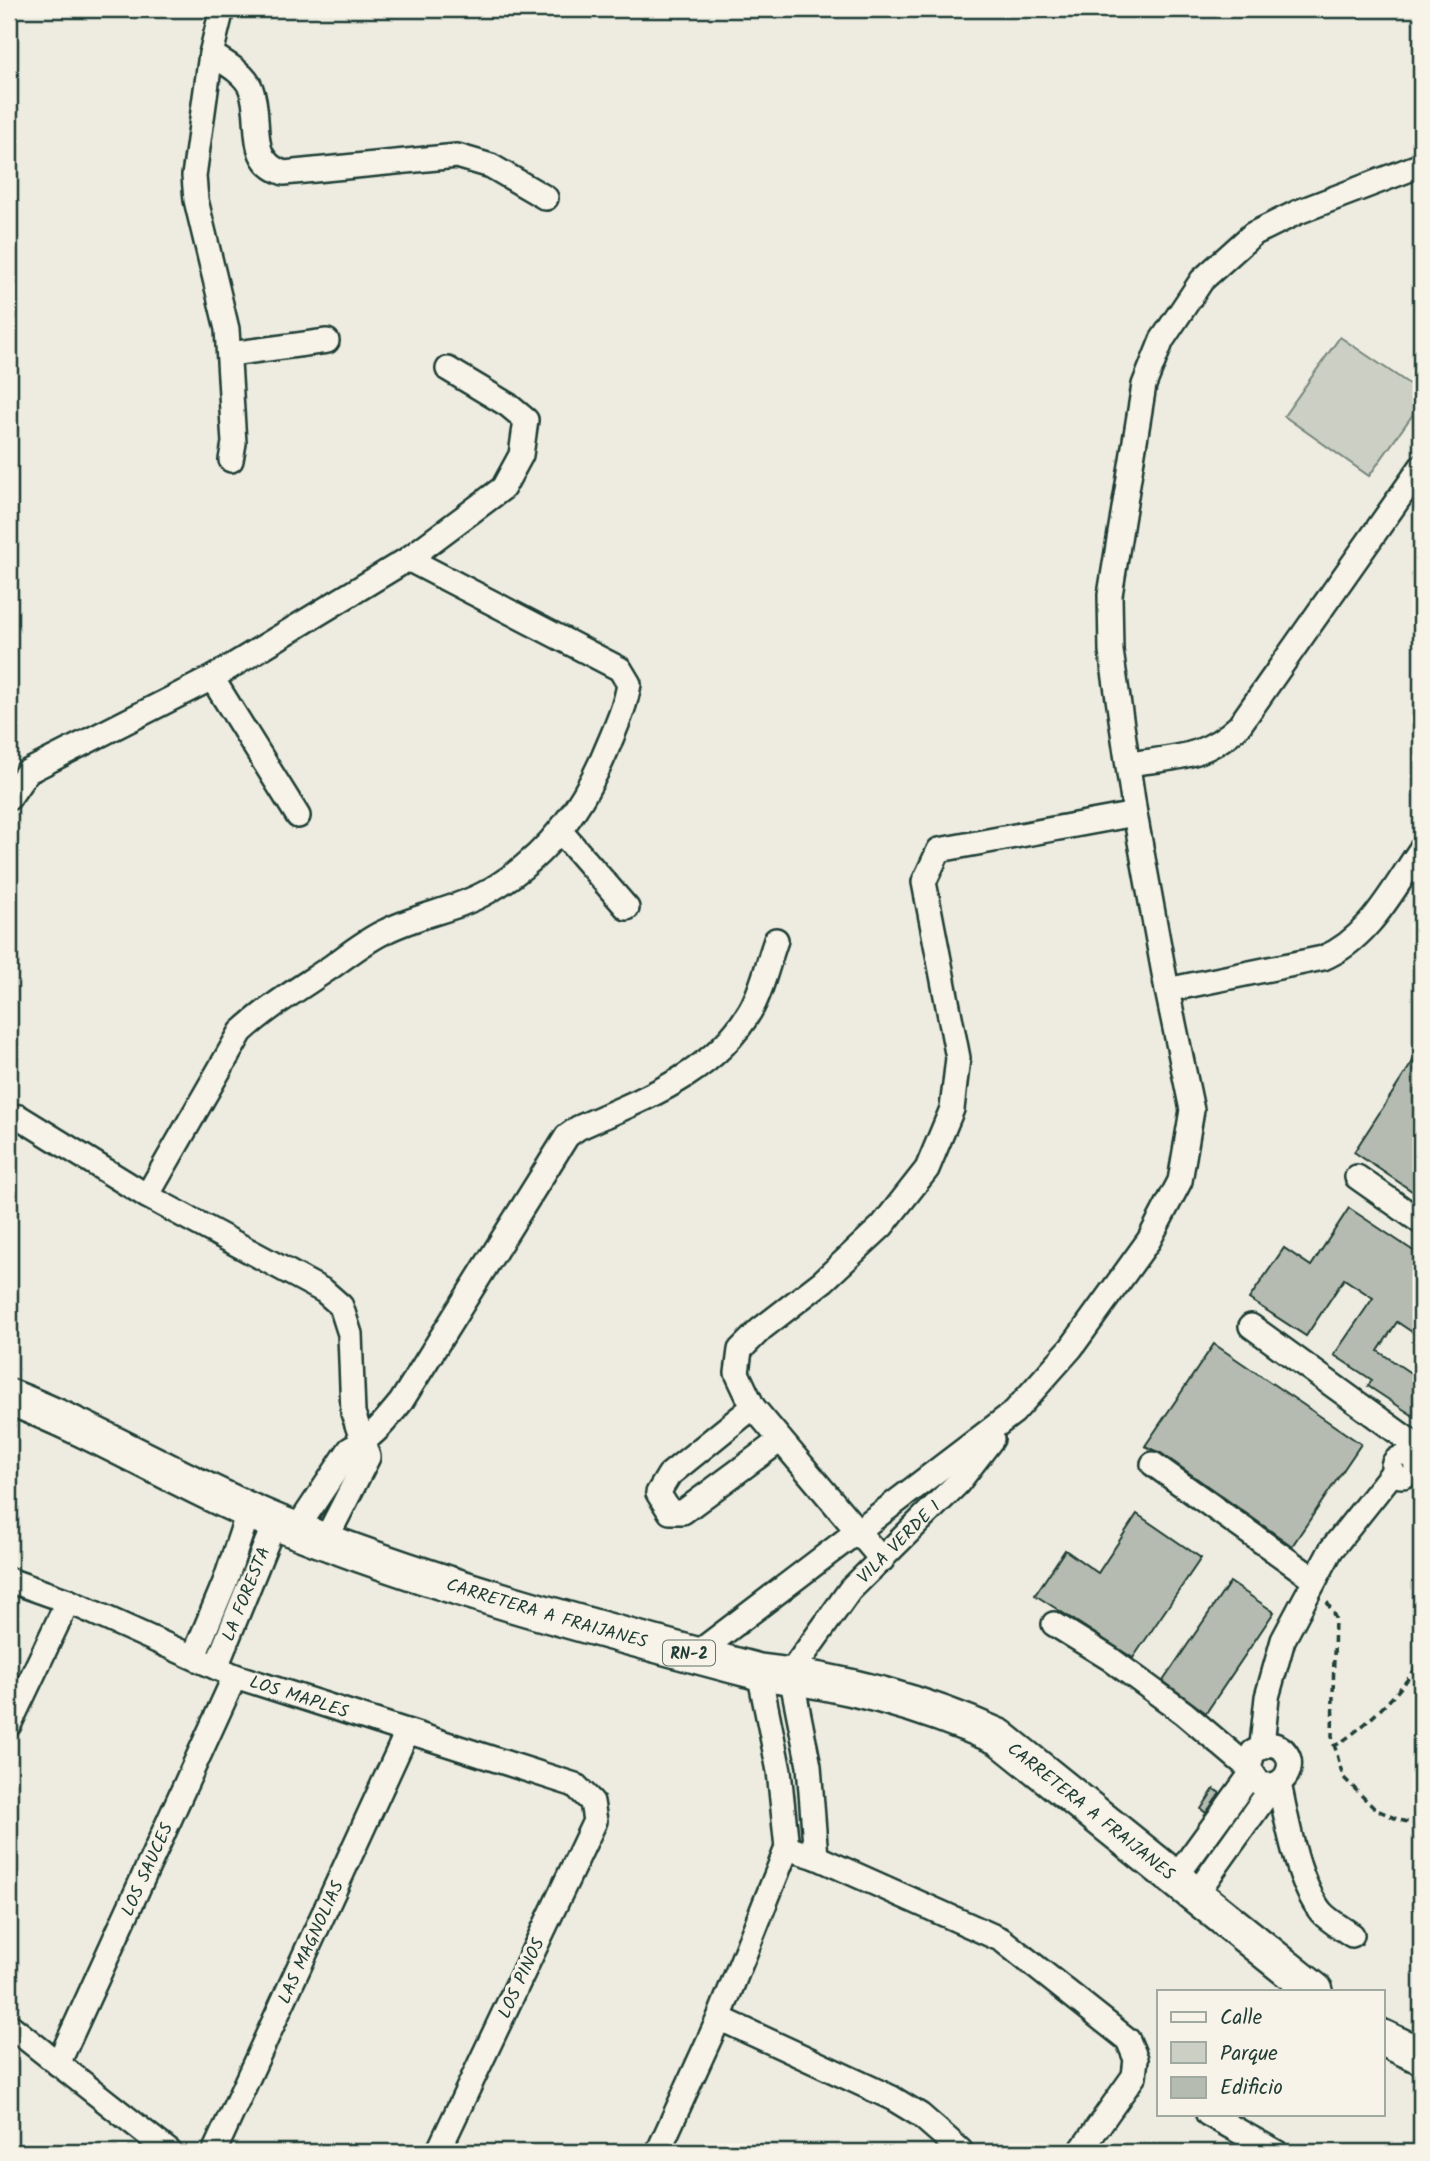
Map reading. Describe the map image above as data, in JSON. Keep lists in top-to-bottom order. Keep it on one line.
{"streets":{"main road":["CARRETERA A FRAIJANES","RN-2"],"street":["VILA VERDE I","LA FORESTA","LOS MAPLES","LOS SAUCES","LAS MAGNOLIAS","LOS PINOS"]},"crossings":[["VILA VERDE I","CARRETERA A FRAIJANES"],["LA FORESTA","CARRETERA A FRAIJANES"],["LA FORESTA","LOS MAPLES"],["LA FORESTA","LOS SAUCES"],["LOS MAPLES","LOS SAUCES"],["LOS MAPLES","LAS MAGNOLIAS"],["LOS MAPLES","LOS PINOS"]],"legend":["Calle","Parque","Edificio"]}
